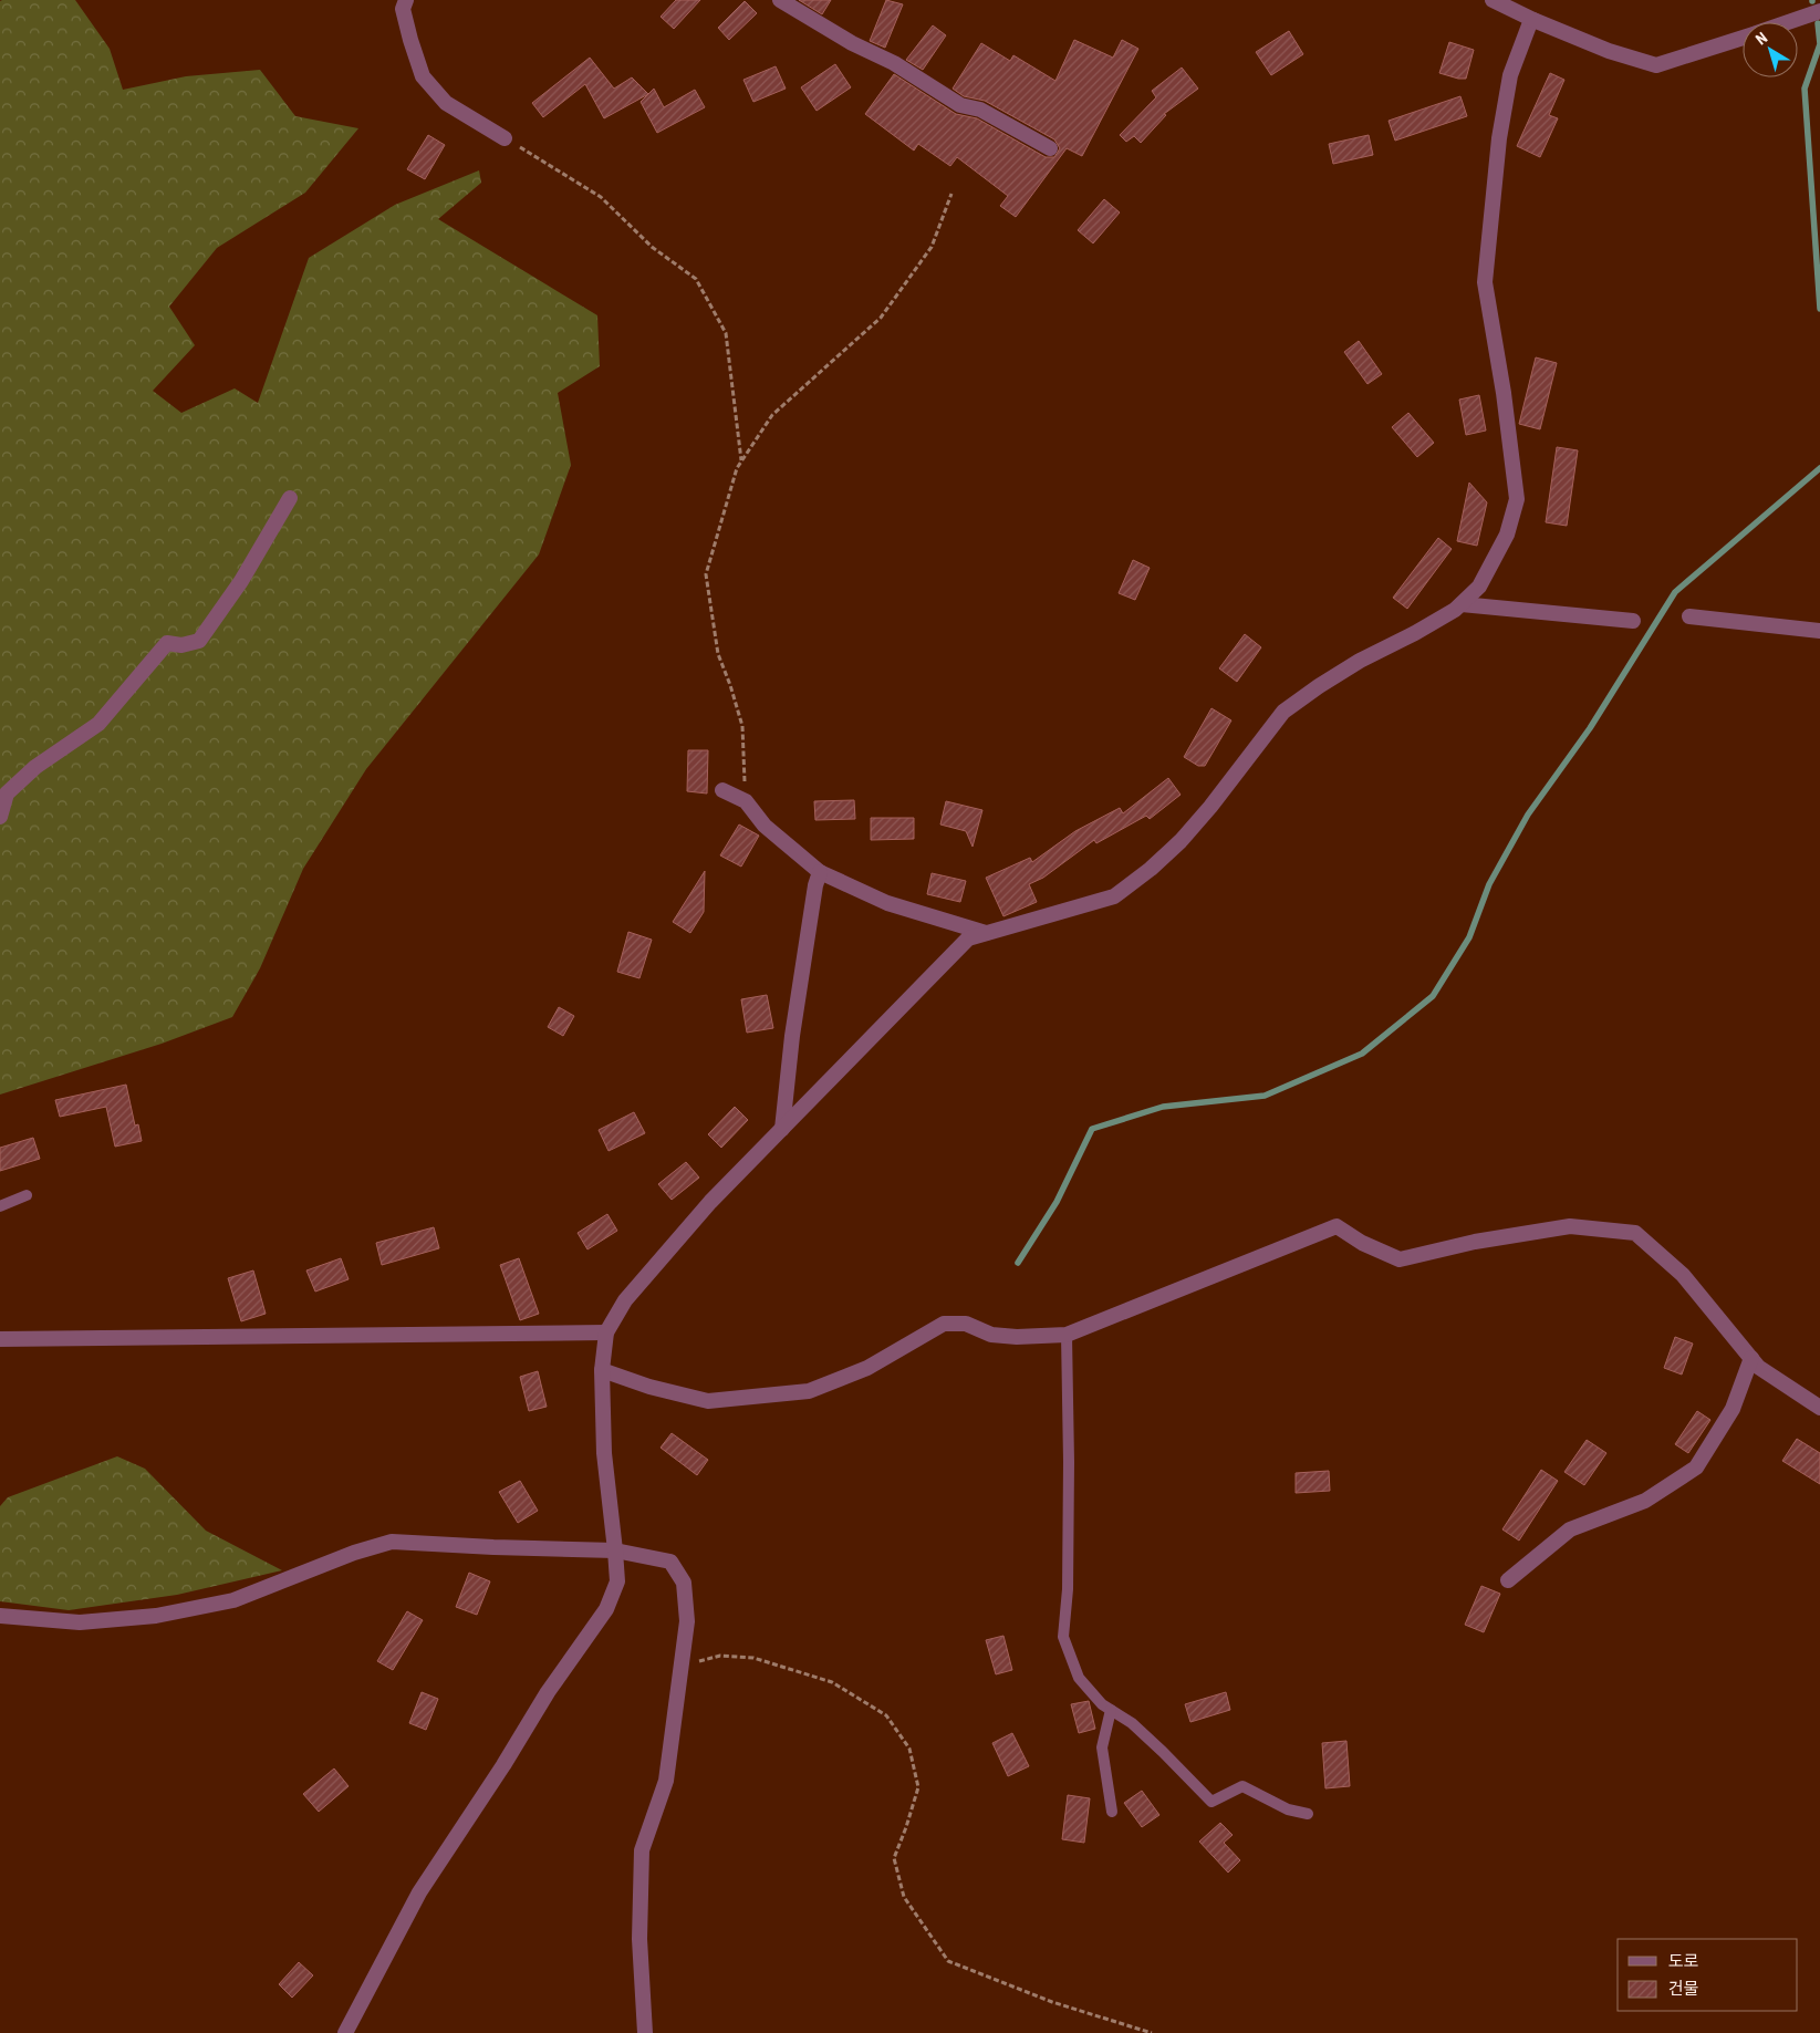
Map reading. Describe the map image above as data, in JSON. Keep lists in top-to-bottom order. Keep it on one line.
{"legend":["도로","건물"],"north":"top left"}
